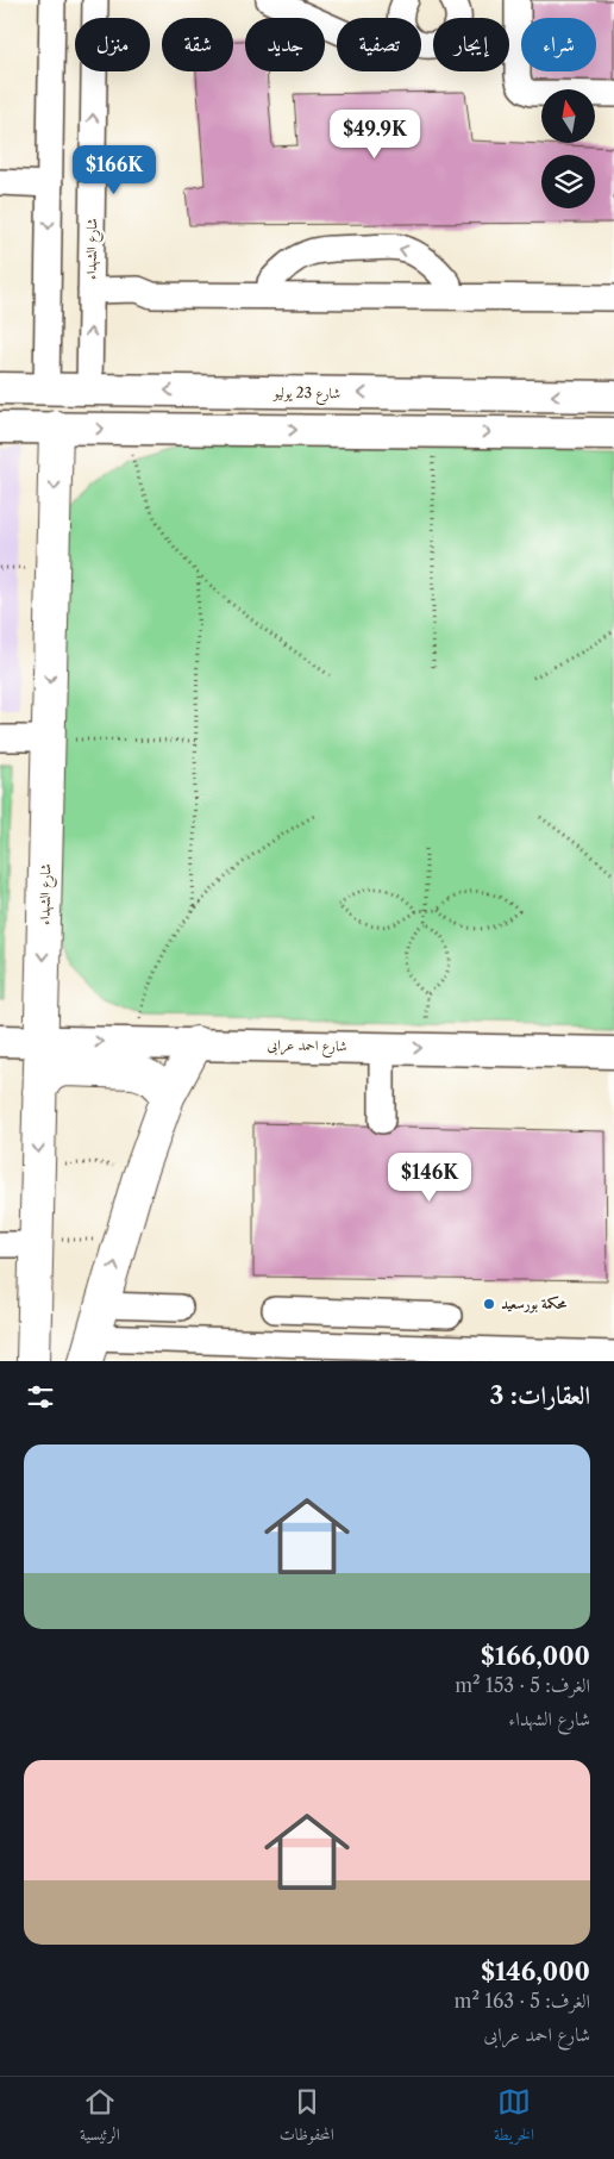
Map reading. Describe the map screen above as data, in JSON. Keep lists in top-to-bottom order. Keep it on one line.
{"streets":{"highway":["شارع الشهداء"],"main road":["شارع 23 يوليو","شارع احمد عرابى"]},"crossings":[["شارع الشهداء","شارع 23 يوليو"],["شارع الشهداء","شارع احمد عرابى"]],"places":["محكمة بورسعيد"],"north":"top","page":{"chip":["شراء","إيجار","تصفية","جديد","شقة","منزل"],"price":["$49.9K","$166K","$146K"],"heading":"العقارات: 3","list":[{"name":"$166,000","note":"الغرف: 5 · 153 m² · شارع الشهداء"},{"name":"$146,000","note":"الغرف: 5 · 163 m² · شارع احمد عرابى"}],"tabs":["الخريطة","المحفوظات","الرئيسية"]}}
